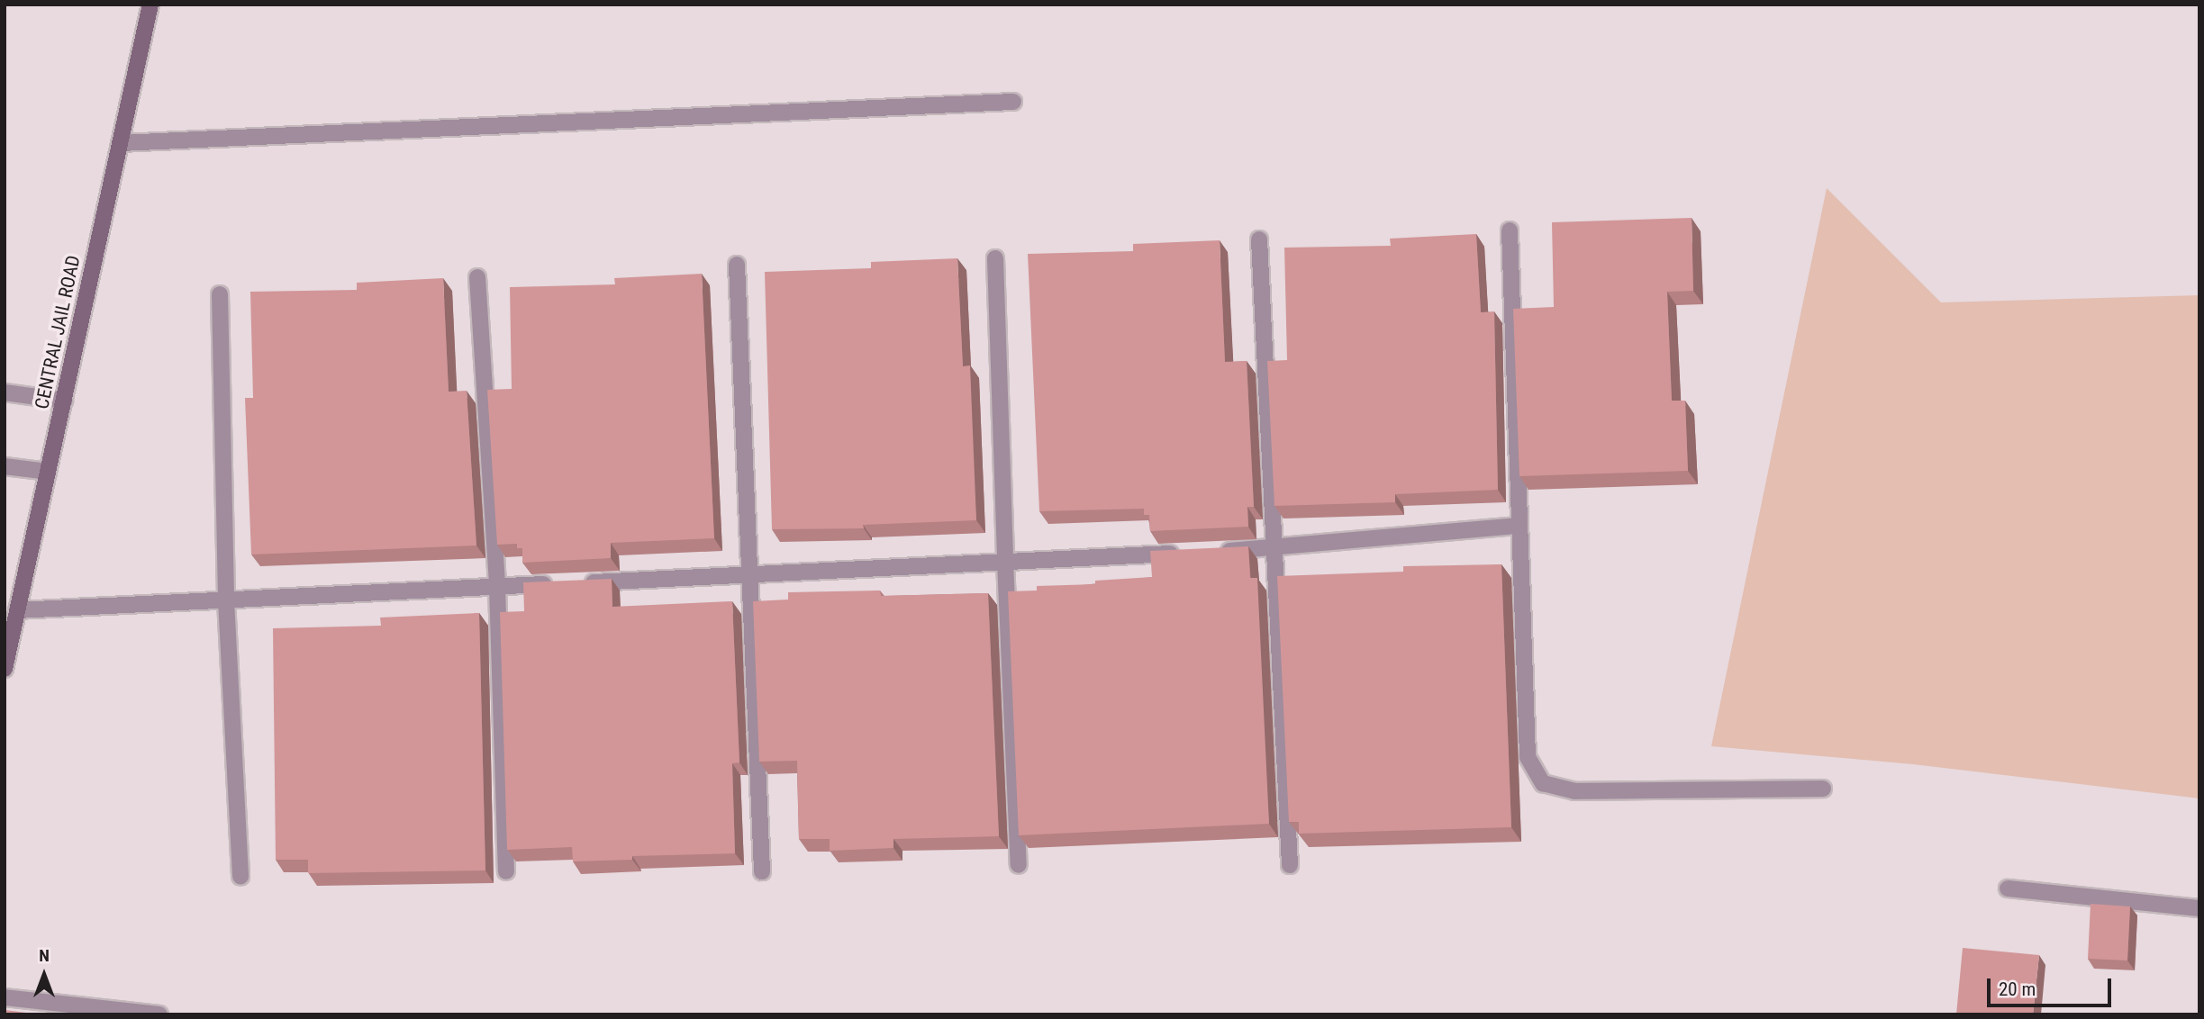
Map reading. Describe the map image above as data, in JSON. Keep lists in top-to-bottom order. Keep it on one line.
{"streets":{"main road":["CENTRAL JAIL ROAD"]},"scale_bar":"20 m","north":"top"}
